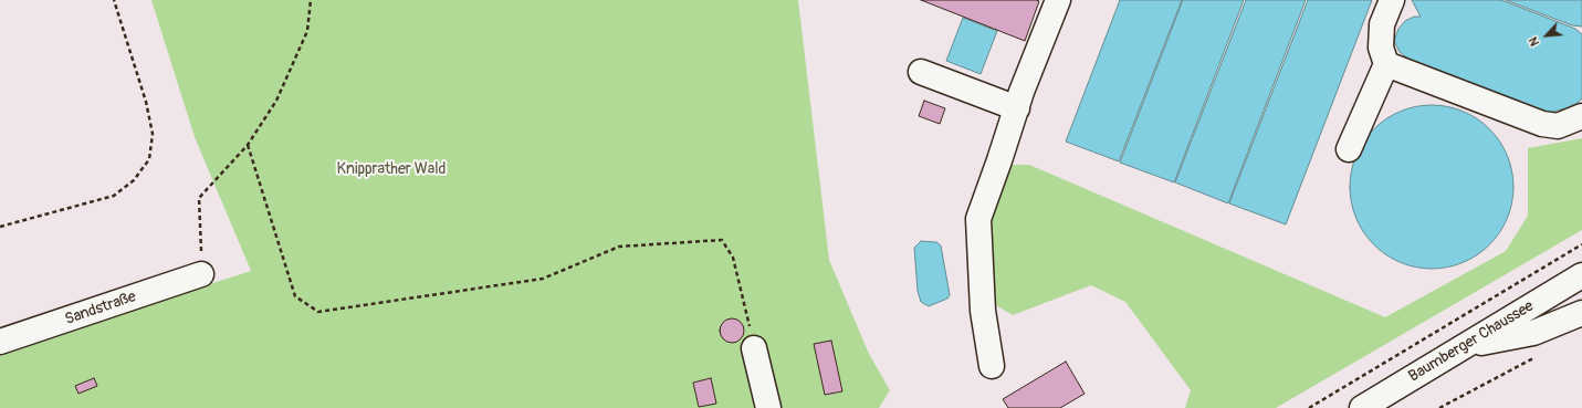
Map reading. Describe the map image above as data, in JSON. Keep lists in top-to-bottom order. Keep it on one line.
{"streets":{"street":["Sandstraße","Baumberger Chaussee"]},"parks":["Knipprather Wald"],"north":"bottom left"}
